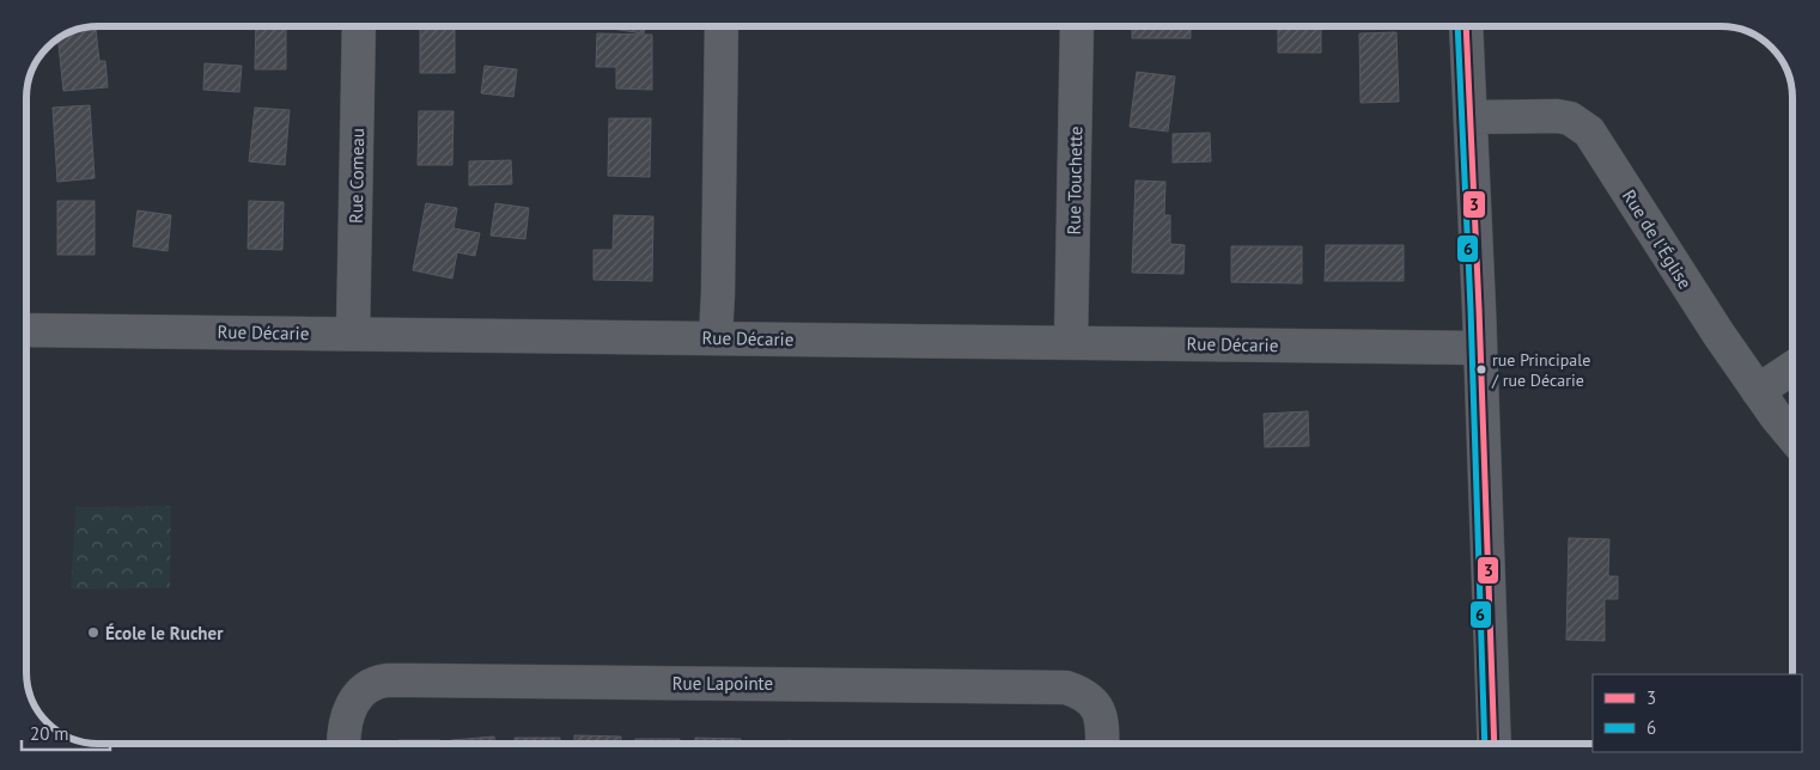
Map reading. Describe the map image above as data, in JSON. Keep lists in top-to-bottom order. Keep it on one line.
{"streets":{"street":["Rue Comeau","Rue Touchette","Rue de l'Église","Rue Décarie","Rue Lapointe"]},"crossings":[["Rue Comeau","Rue Décarie"],["Rue Touchette","Rue Décarie"]],"places":["rue Principale / rue Décarie","École le Rucher"],"lines":["transit line 3","transit line 6"],"legend":["3","6"],"scale_bar":"20 m"}
